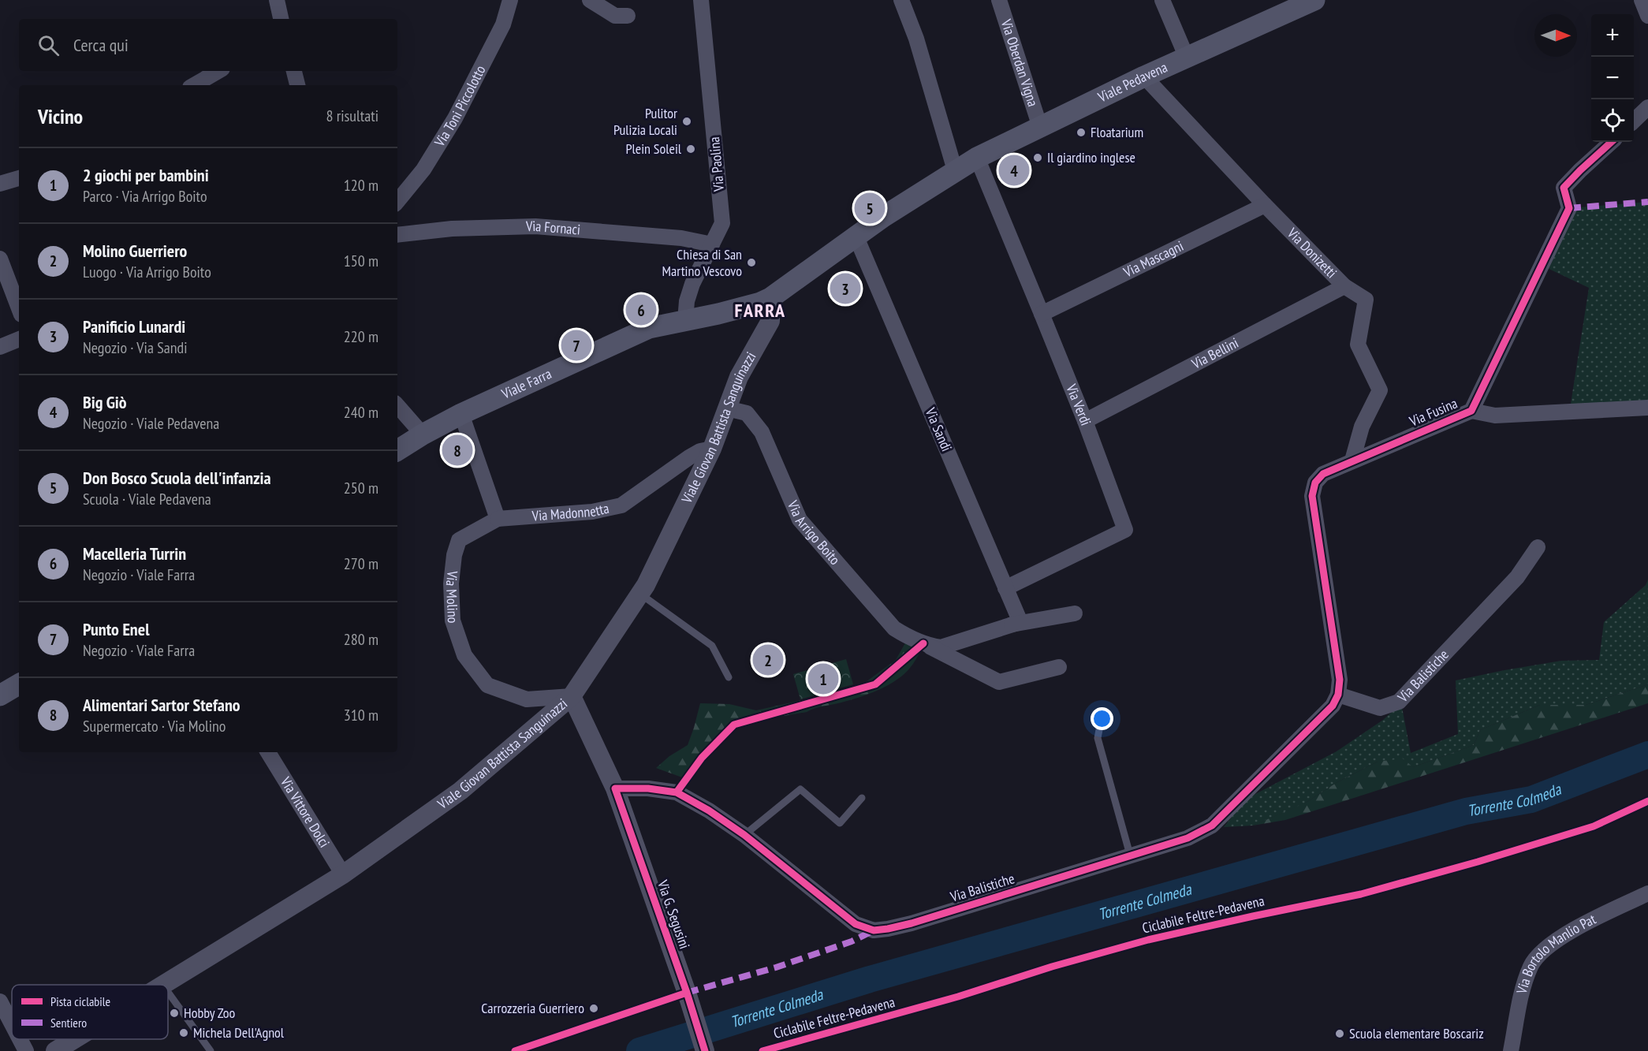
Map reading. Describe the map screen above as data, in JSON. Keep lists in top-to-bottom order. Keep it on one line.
{"streets":{"main road":["Viale Pedavena","Viale Farra"],"street":["Via Oberdan Vigna","Via Toni Piccolotto","Via Paolina","Via Fornaci","Via Donizetti","Via Mascagni","Via Bellini","Via Verdi","Via Fusina","Viale Giovan Battista Sanguinazzi","Via Sandi","Via Madonnetta","Via Arrigo Boito","Via Molino","Via Balistiche","Via Vittore Dolci","Via G. Segusini","Via Bortolo Manlio Pat"],"cycle path":["Ciclabile Feltre-Pedavena"]},"crossings":[["Via Oberdan Vigna","Viale Pedavena"],["Viale Pedavena","Via Donizetti"],["Viale Pedavena","Viale Farra"],["Viale Pedavena","Via Verdi"],["Viale Pedavena","Viale Giovan Battista Sanguinazzi"],["Viale Pedavena","Via Sandi"],["Via Paolina","Via Fornaci"],["Via Paolina","Viale Farra"],["Via Donizetti","Via Mascagni"],["Via Donizetti","Via Bellini"],["Via Donizetti","Via Fusina"],["Via Mascagni","Via Verdi"],["Via Bellini","Via Verdi"],["Viale Farra","Viale Giovan Battista Sanguinazzi"],["Via Verdi","Via Sandi"],["Via Fusina","Via Balistiche"],["Viale Giovan Battista Sanguinazzi","Via Madonnetta"],["Viale Giovan Battista Sanguinazzi","Via Arrigo Boito"],["Viale Giovan Battista Sanguinazzi","Via Molino"],["Viale Giovan Battista Sanguinazzi","Via Vittore Dolci"],["Viale Giovan Battista Sanguinazzi","Via G. Segusini"],["Via Sandi","Via Arrigo Boito"],["Via Madonnetta","Via Molino"],["Via Molino","Via G. Segusini"],["Via Balistiche","Via G. Segusini"]],"districts":["FARRA"],"water":["Torrente Colmeda"],"places":["Pulitor Pulizia Locali","Floatarium","Plein Soleil","Il giardino inglese","Chiesa di San Martino Vescovo","Carrozzeria Guerriero","Hobby Zoo","Michela Dell'Agnol","Scuola elementare Boscariz"],"legend":["Pista ciclabile","Sentiero"],"north":"right","page":{"map_buttons":["+","−"],"search":"Cerca qui","heading":["Vicino","8 risultati"],"list":[{"mark":"1","name":"2 giochi per bambini","note":"Parco · Via Arrigo Boito","value":"120 m"},{"mark":"2","name":"Molino Guerriero","note":"Luogo · Via Arrigo Boito","value":"150 m"},{"mark":"3","name":"Panificio Lunardi","note":"Negozio · Via Sandi","value":"220 m"},{"mark":"4","name":"Big Giò","note":"Negozio · Viale Pedavena","value":"240 m"},{"mark":"5","name":"Don Bosco Scuola dell'infanzia","note":"Scuola · Viale Pedavena","value":"250 m"},{"mark":"6","name":"Macelleria Turrin","note":"Negozio · Viale Farra","value":"270 m"},{"mark":"7","name":"Punto Enel","note":"Negozio · Viale Farra","value":"280 m"},{"mark":"8","name":"Alimentari Sartor Stefano","note":"Supermercato · Via Molino","value":"310 m"}],"pins":["4","5","3","6","7","8","2","1"]}}
